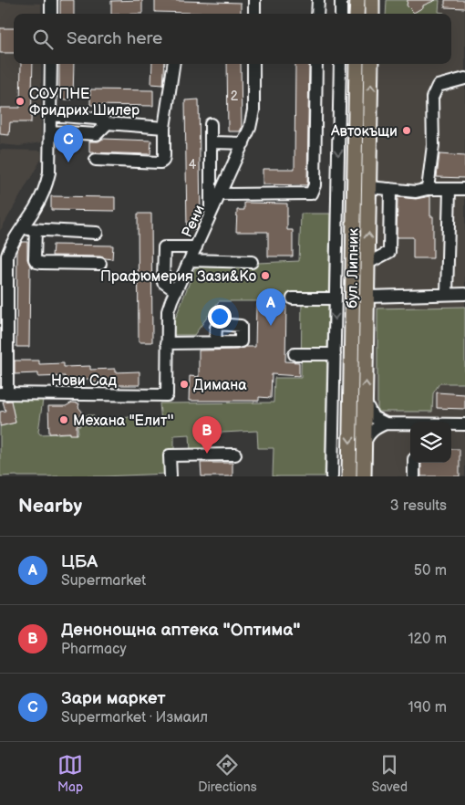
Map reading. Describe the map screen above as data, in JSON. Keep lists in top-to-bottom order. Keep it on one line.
{"streets":{"main road":["бул. Липник"],"street":["Рени","Нови Сад"]},"crossings":[["Рени","Нови Сад"]],"places":["СОУПНЕ Фридрих Шилер","Автокъщи","Прафюмерия Зази&Ко","Димана","Механа \"Елит''"],"house_numbers":["2","4"],"page":{"search":"Search here","pins":["C","A","B"],"heading":["Nearby","3 results"],"list":[{"mark":"A","name":"ЦБА","note":"Supermarket","value":"50 m"},{"mark":"B","name":"Денонощна аптека \"Оптима\"","note":"Pharmacy","value":"120 m"},{"mark":"C","name":"Зари маркет","note":"Supermarket · Измаил","value":"190 m"}],"nav":["Map","Directions","Saved"]}}
